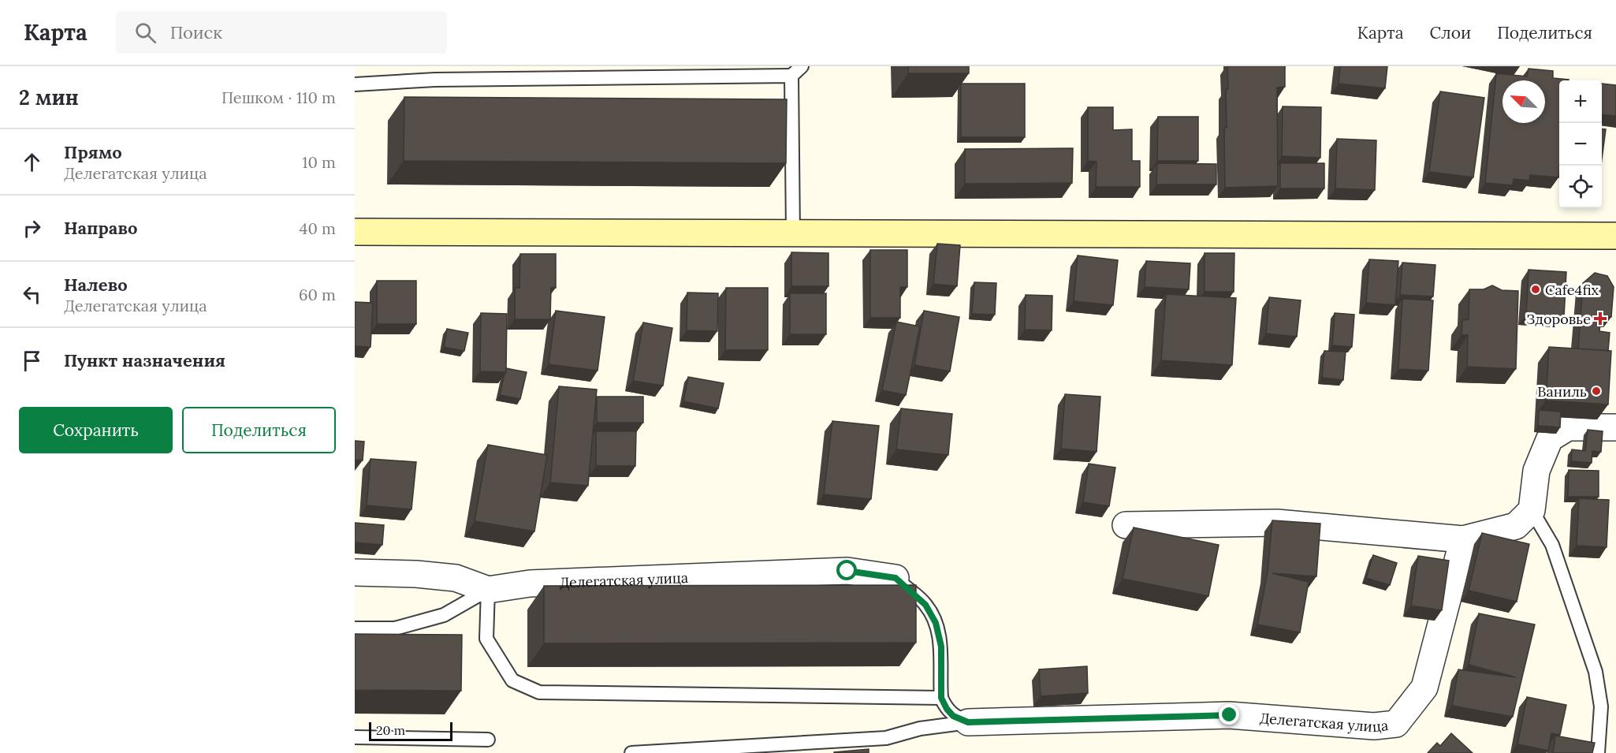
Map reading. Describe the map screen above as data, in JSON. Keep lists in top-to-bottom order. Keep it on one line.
{"streets":{"street":["Делегатская улица"]},"places":{"other":["Cafe4fix","Ваниль"],"health":["Здоровье"]},"scale_bar":"20 m","north":"top left","page":{"header":"Карта","search":"Поиск","nav":["Карта","Слои","Поделиться"],"heading":["2 мин","Пешком · 110 m"],"map_buttons":["+","−"],"list":[["Прямо","Делегатская улица","10 m"],["Направо","40 m"],["Налево","Делегатская улица","60 m"],"Пункт назначения"],"buttons":["Сохранить","Поделиться"],"scale":"20 m"}}
